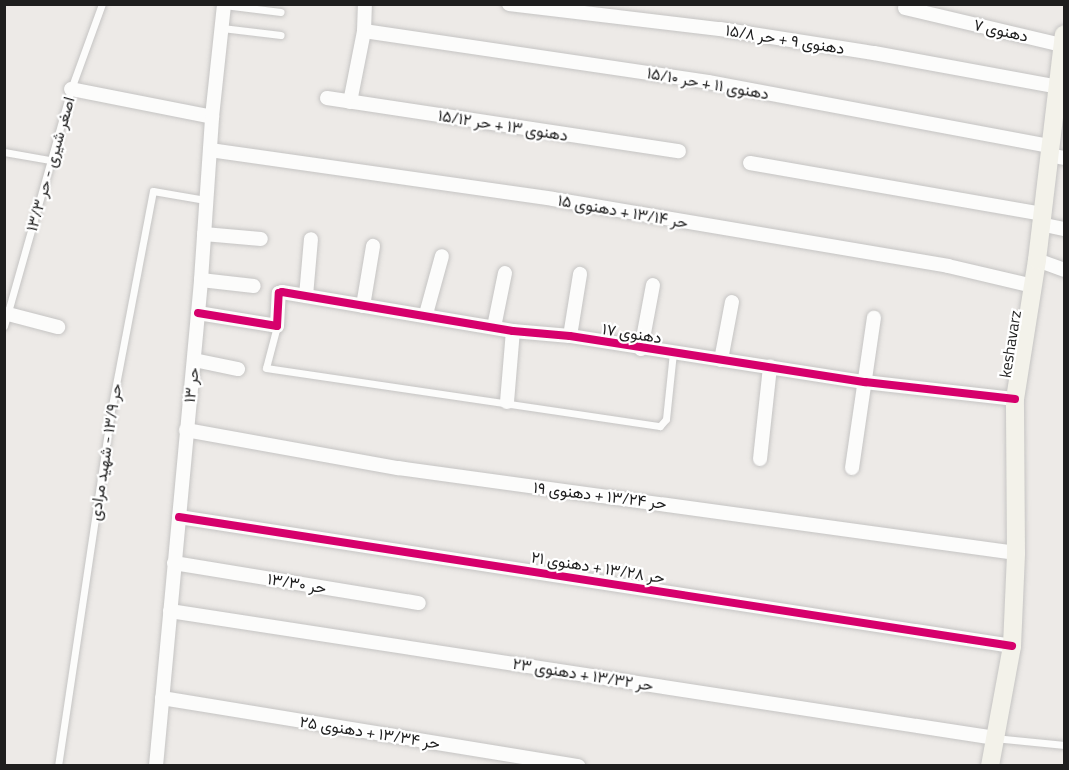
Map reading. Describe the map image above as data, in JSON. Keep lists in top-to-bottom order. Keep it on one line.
{"streets":{"street":["دهنوی ۷","دهنوی ۹ + حر ۱۵/۸","دهنوی ۱۱ + حر ۱۵/۱۰","دهنوی ۱۳ + حر ۱۵/۱۲","حر ۱۳/۱۴ + دهنوی ۱۵","دهنوی ۱۷","keshavarz","حر ۱۳","حر ۱۳/۲۴ + دهنوی ۱۹","حر ۱۳/۲۸ + دهنوی ۲۱","حر ۱۳/۳۰","حر ۱۳/۳۲ + دهنوی ۲۳","حر ۱۳/۳۴ + دهنوی ۲۵"],"lane":["اصغر شیری - حر ۱۳/۳","حر ۱۳/۹ - شهید مرادی"]},"crossings":[["دهنوی ۷","keshavarz"],["دهنوی ۹ + حر ۱۵/۸","keshavarz"],["دهنوی ۱۱ + حر ۱۵/۱۰","keshavarz"],["حر ۱۳/۱۴ + دهنوی ۱۵","keshavarz"],["حر ۱۳/۱۴ + دهنوی ۱۵","حر ۱۳"],["دهنوی ۱۷","keshavarz"],["keshavarz","حر ۱۳/۲۴ + دهنوی ۱۹"],["keshavarz","حر ۱۳/۲۸ + دهنوی ۲۱"],["keshavarz","حر ۱۳/۳۲ + دهنوی ۲۳"],["حر ۱۳","حر ۱۳/۹ - شهید مرادی"],["حر ۱۳","حر ۱۳/۲۴ + دهنوی ۱۹"],["حر ۱۳","حر ۱۳/۲۸ + دهنوی ۲۱"],["حر ۱۳","حر ۱۳/۳۰"],["حر ۱۳","حر ۱۳/۳۲ + دهنوی ۲۳"],["حر ۱۳","حر ۱۳/۳۴ + دهنوی ۲۵"]]}
